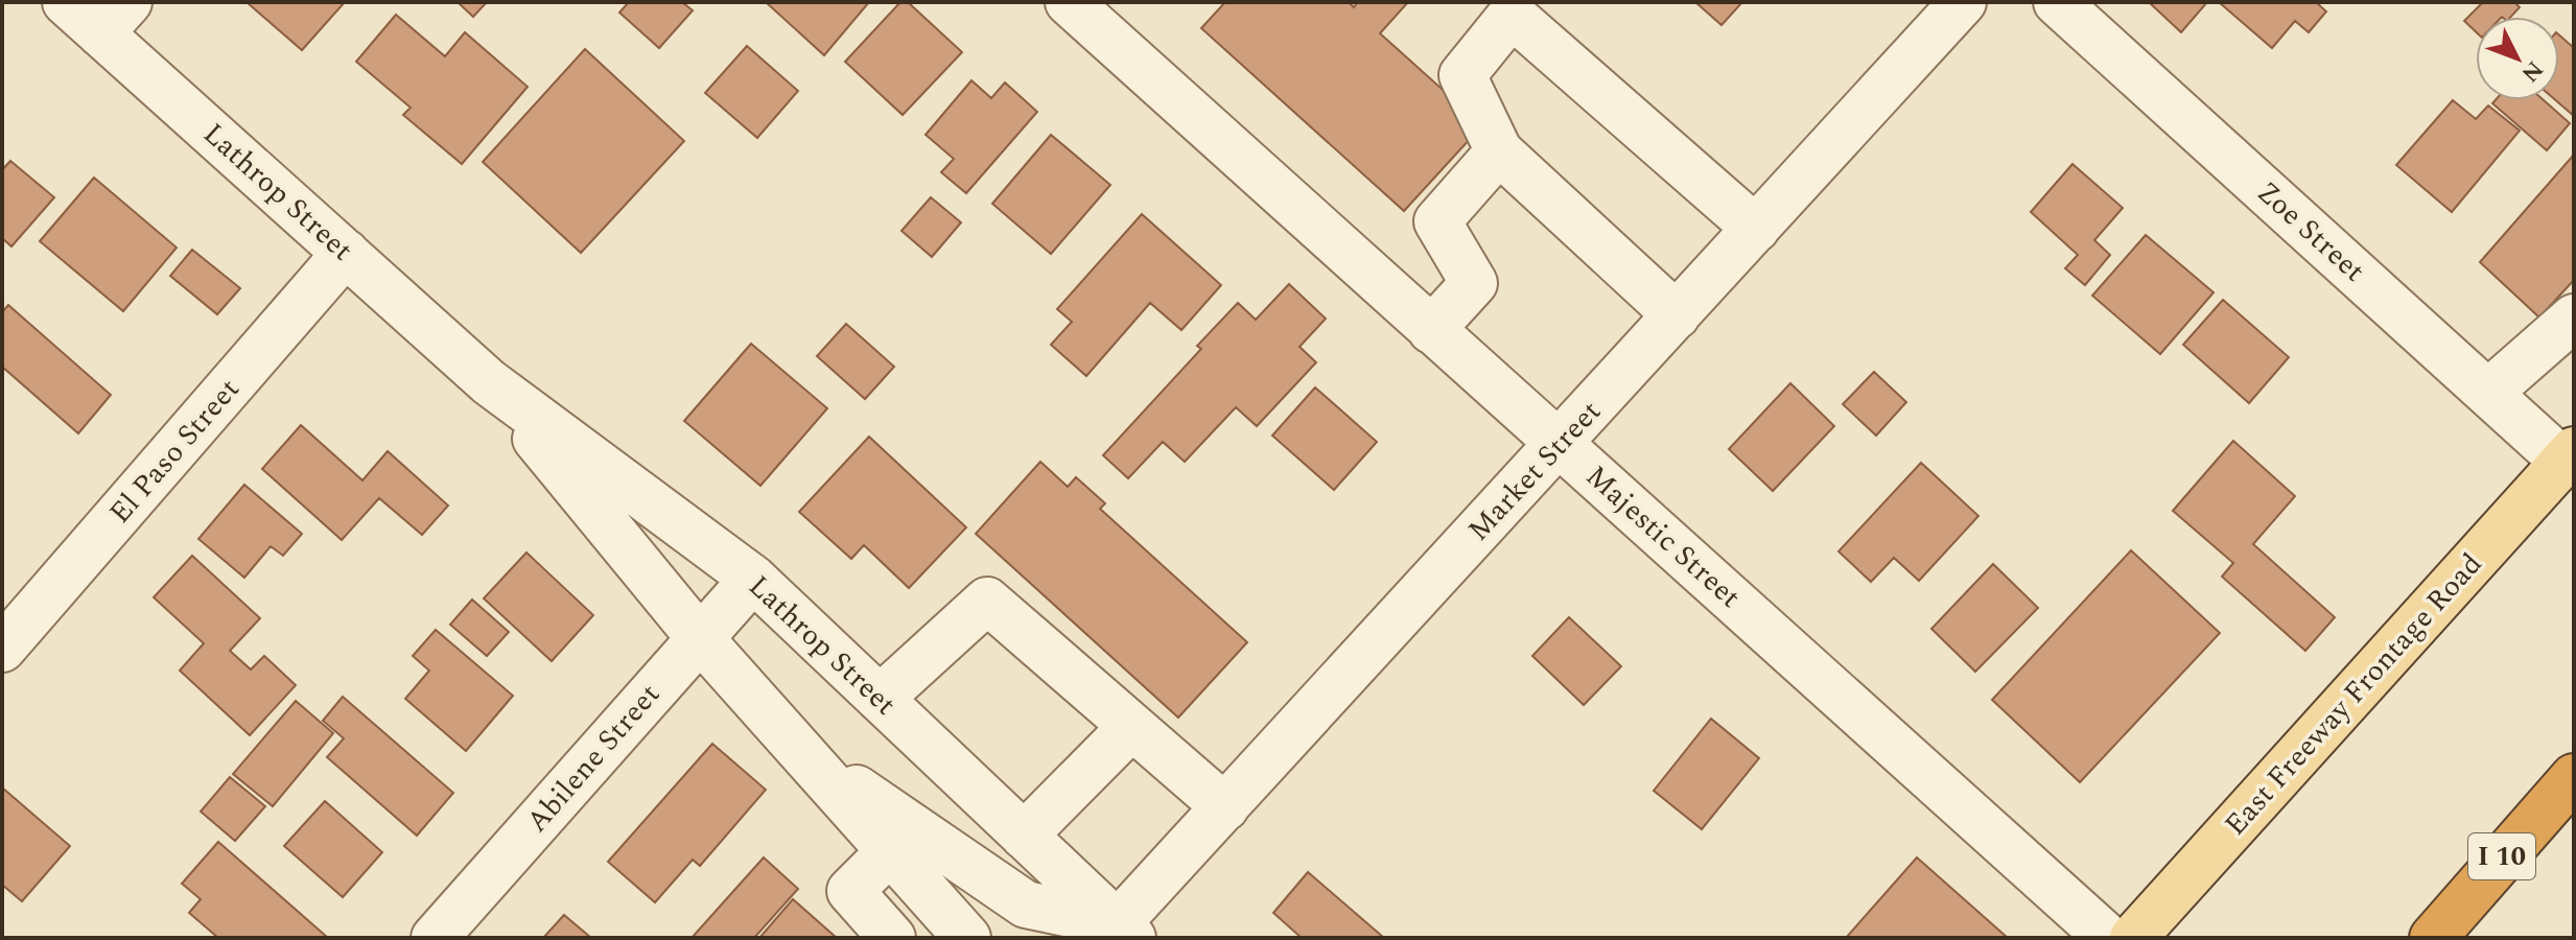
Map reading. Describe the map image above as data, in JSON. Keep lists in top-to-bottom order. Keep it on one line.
{"streets":{"highway":["I 10"],"main road":["East Freeway Frontage Road"],"street":["Lathrop Street","Zoe Street","El Paso Street","Market Street","Majestic Street","Abilene Street"]},"crossings":[["Lathrop Street","El Paso Street"],["Lathrop Street","Market Street"],["Lathrop Street","Abilene Street"],["Zoe Street","East Freeway Frontage Road"],["Market Street","Majestic Street"]],"north":"bottom right"}
